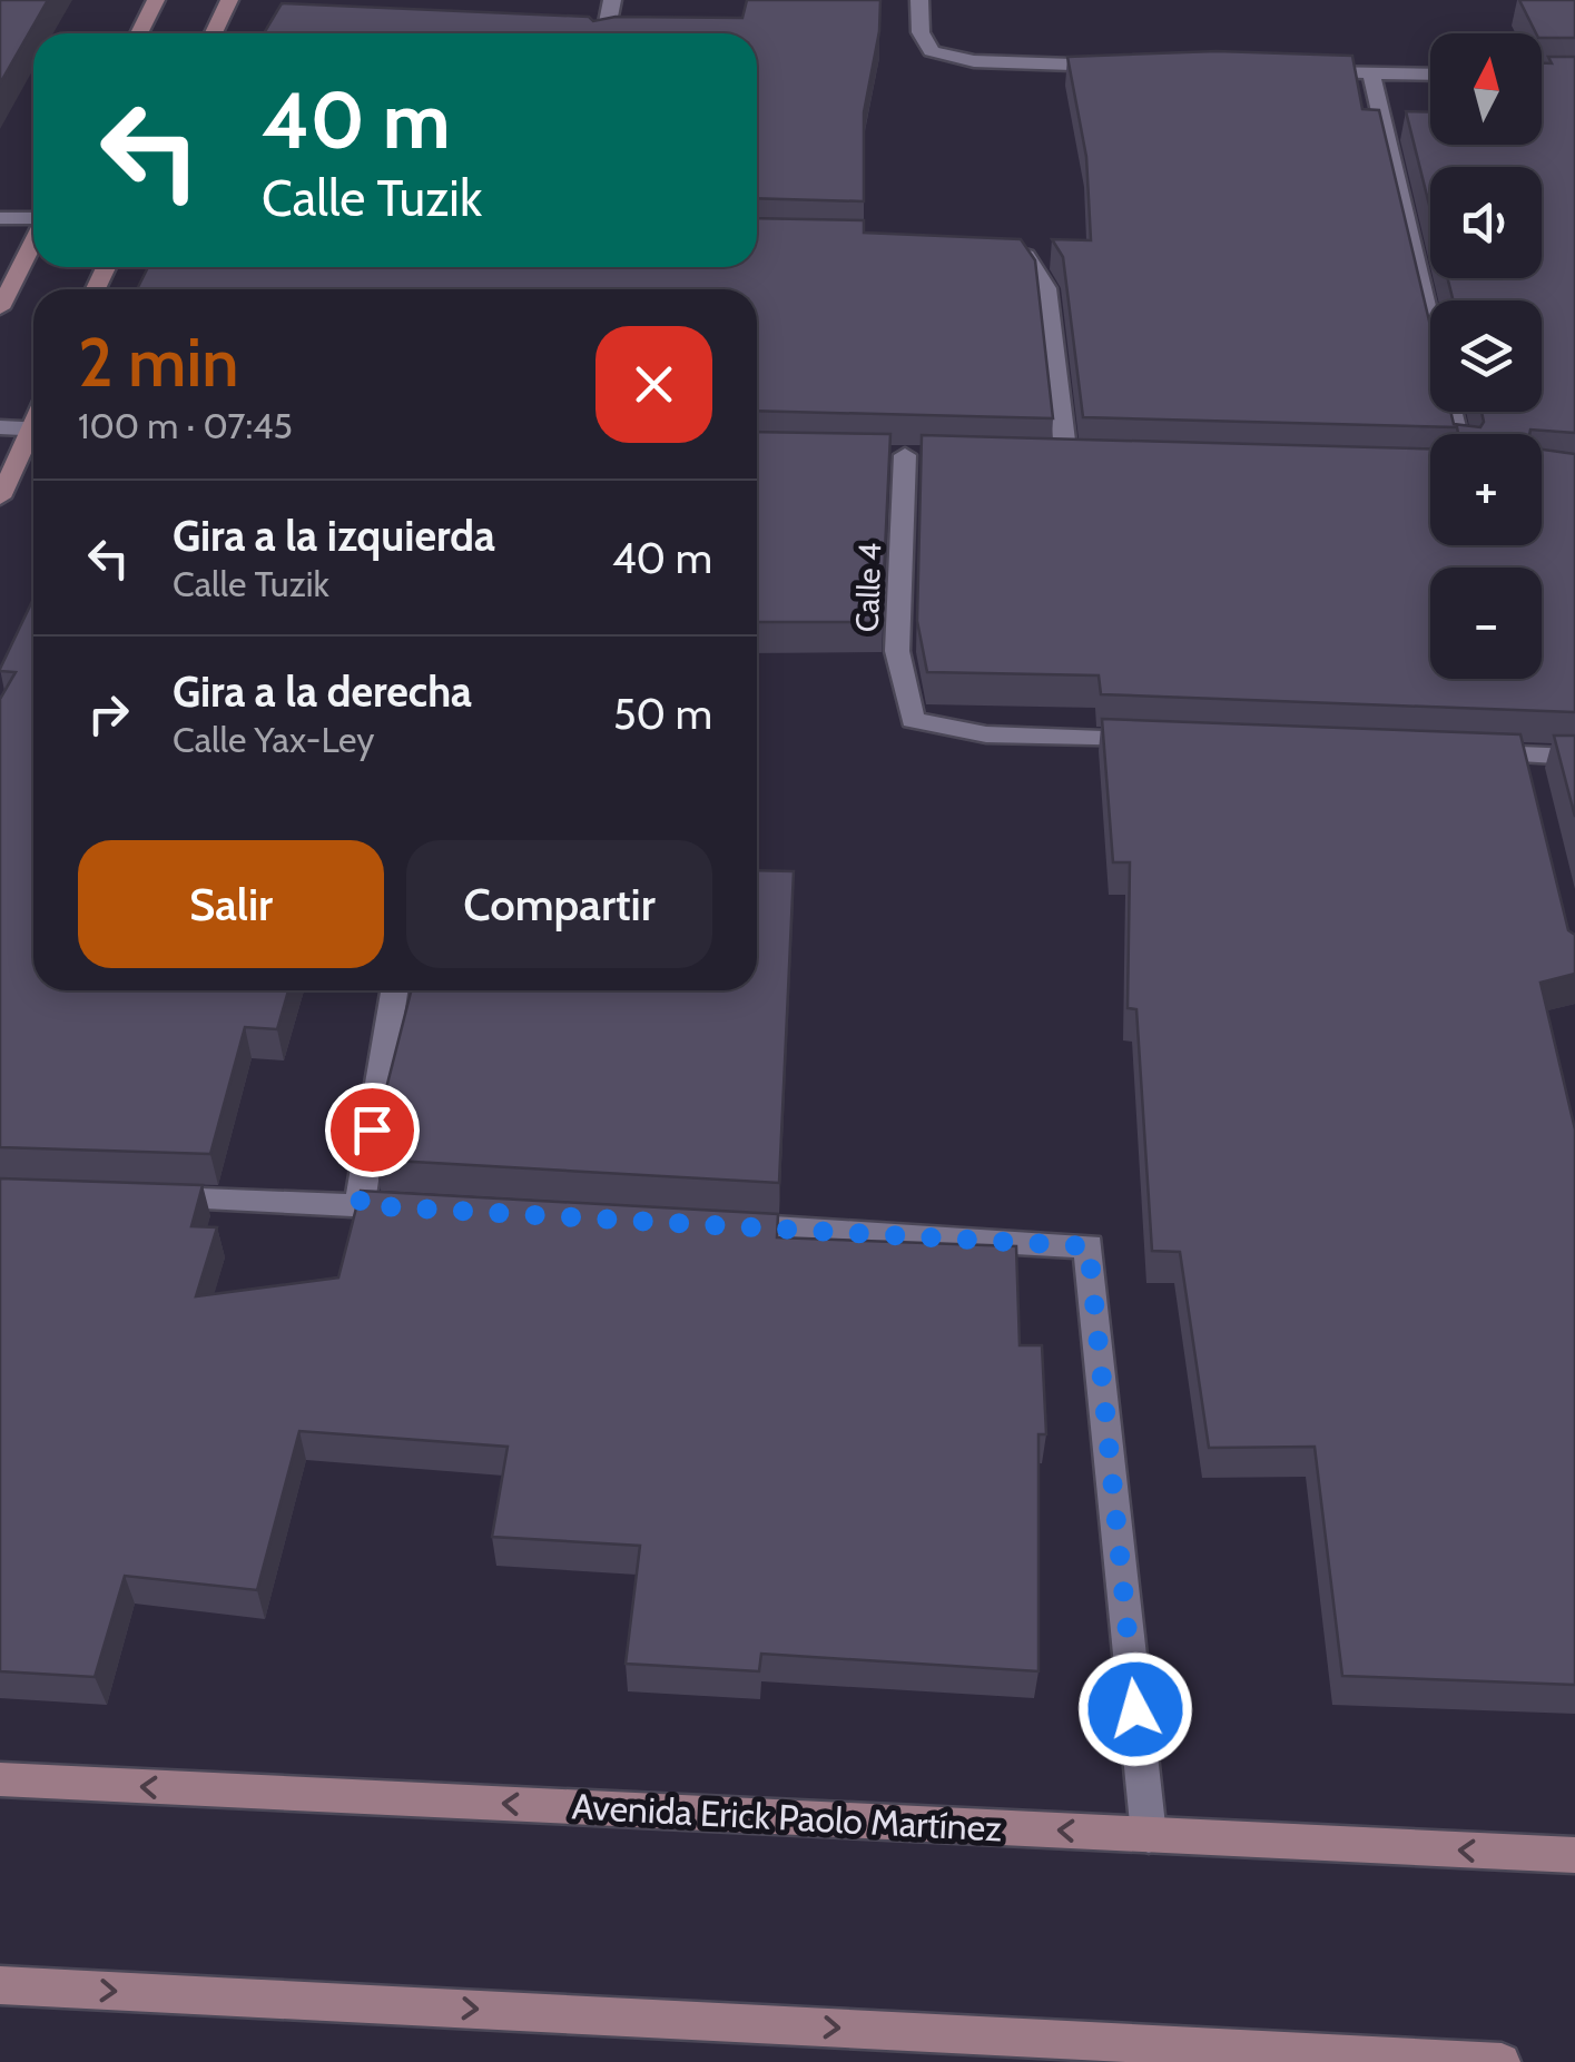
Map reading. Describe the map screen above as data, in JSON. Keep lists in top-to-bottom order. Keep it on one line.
{"streets":{"main road":["Avenida Erick Paolo Martínez"],"street":["Calle 4"]},"north":"top","page":{"map_buttons":["+","−"],"turn":["40 m","Calle Tuzik"],"heading":["2 min","100 m · 07:45"],"list":[{"name":"Gira a la izquierda","note":"Calle Tuzik","value":"40 m"},{"name":"Gira a la derecha","note":"Calle Yax-Ley","value":"50 m"}],"buttons":["Salir","Compartir"]}}
